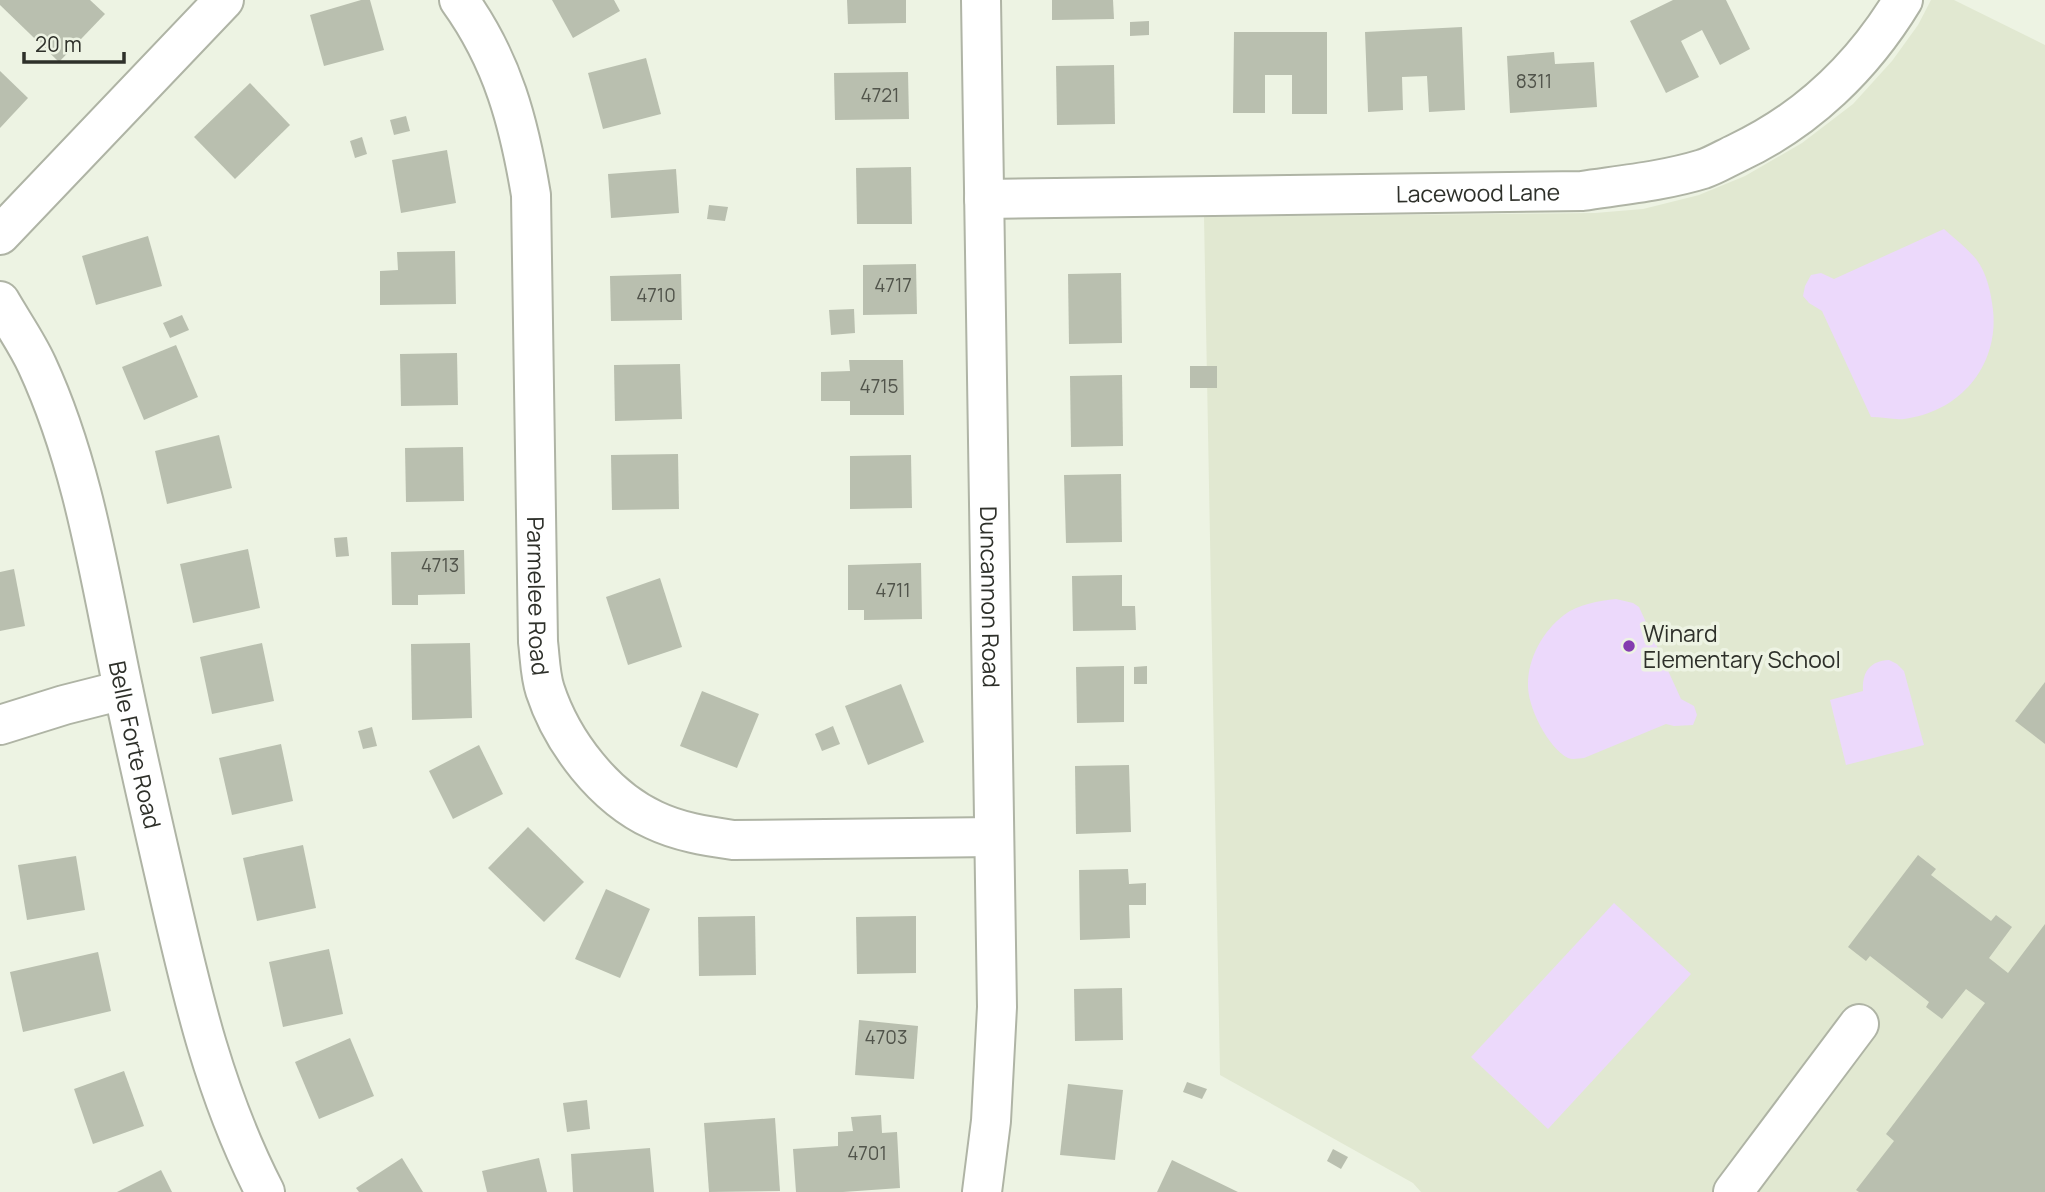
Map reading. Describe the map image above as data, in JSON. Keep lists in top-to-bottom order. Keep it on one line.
{"streets":{"street":["Lacewood Lane","Parmelee Road","Duncannon Road","Belle Forte Road"]},"crossings":[["Lacewood Lane","Duncannon Road"],["Parmelee Road","Duncannon Road"]],"places":["Winard Elementary School"],"house_numbers":["8311","4721","4717","4710","4715","4713","4711","4703","4701"],"scale_bar":"20 m"}
